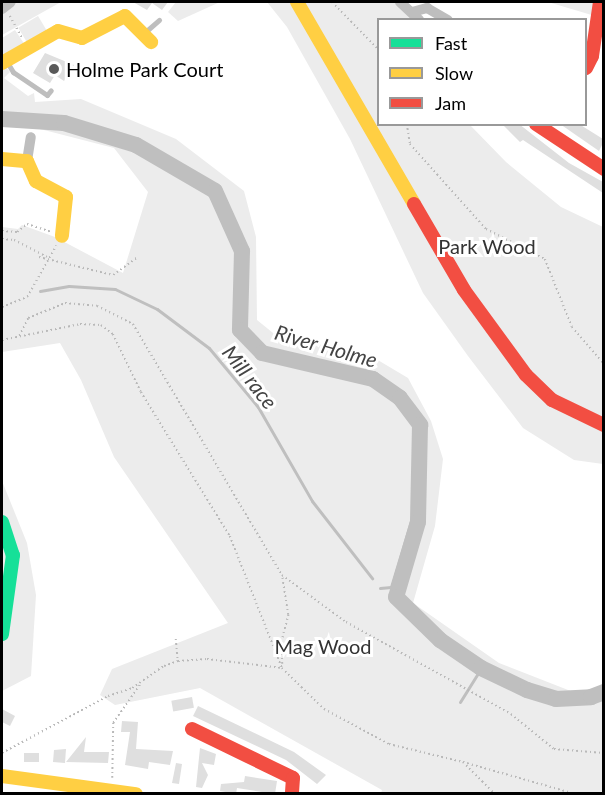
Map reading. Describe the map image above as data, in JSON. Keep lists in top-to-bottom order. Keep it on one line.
{"water":["River Holme","Mill race"],"parks":["Park Wood","Mag Wood"],"places":["Holme Park Court"],"legend":["Fast","Slow","Jam"]}
